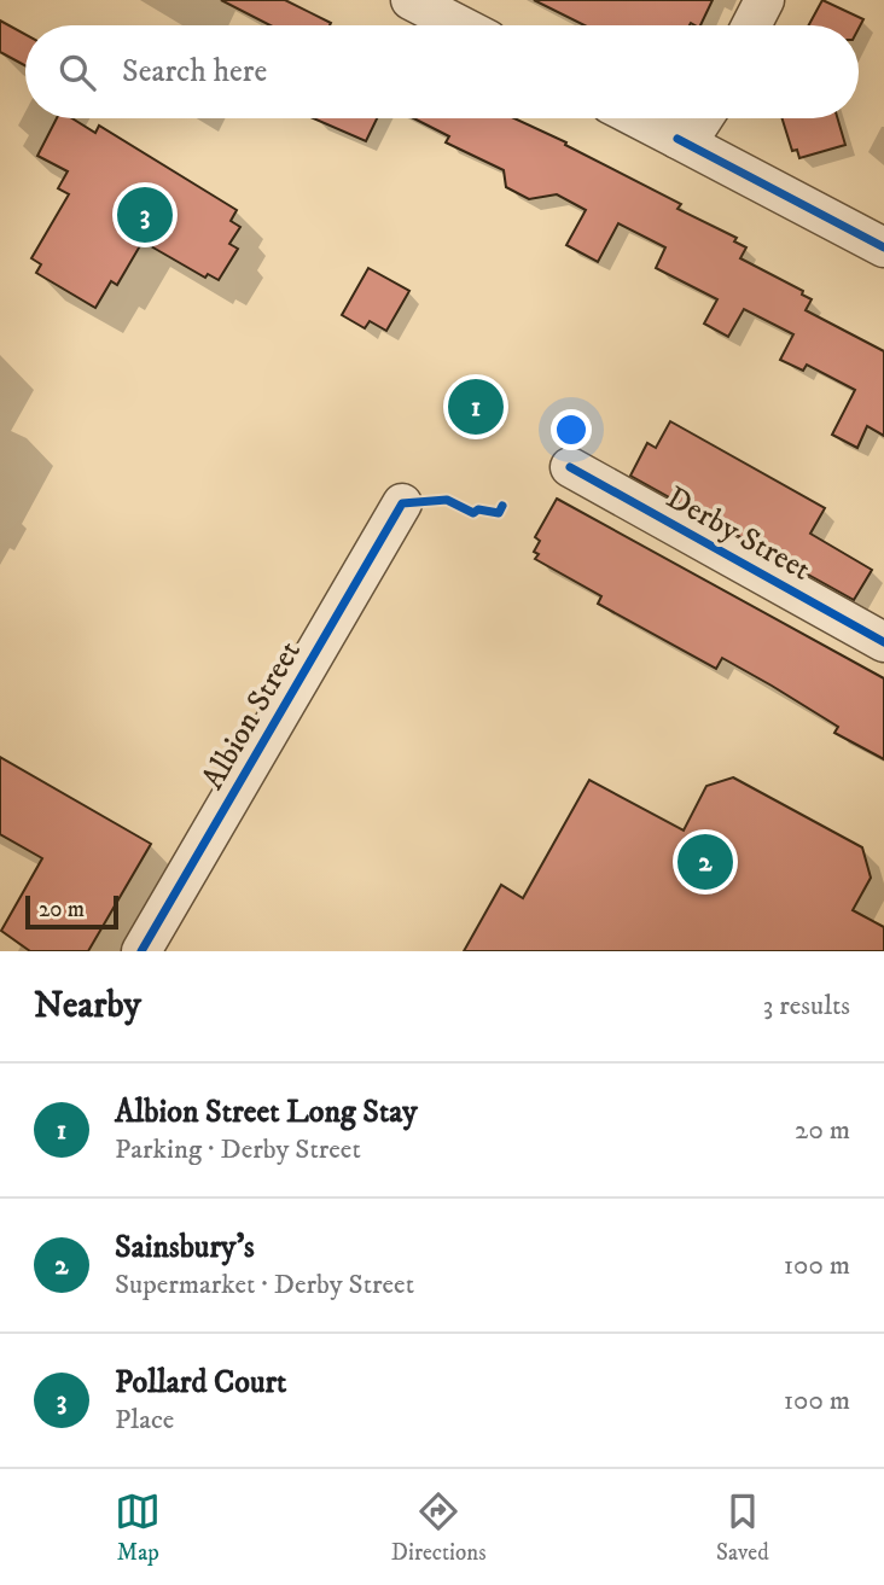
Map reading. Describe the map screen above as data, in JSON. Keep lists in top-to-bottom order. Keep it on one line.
{"streets":{"street":["Derby Street","Albion Street"]},"scale_bar":"20 m","page":{"search":"Search here","pins":["3","1","2"],"scale":"20 m","heading":["Nearby","3 results"],"list":[{"mark":"1","name":"Albion Street Long Stay","note":"Parking · Derby Street","value":"20 m"},{"mark":"2","name":"Sainsbury's","note":"Supermarket · Derby Street","value":"100 m"},{"mark":"3","name":"Pollard Court","note":"Place","value":"100 m"}],"nav":["Map","Directions","Saved"]}}
